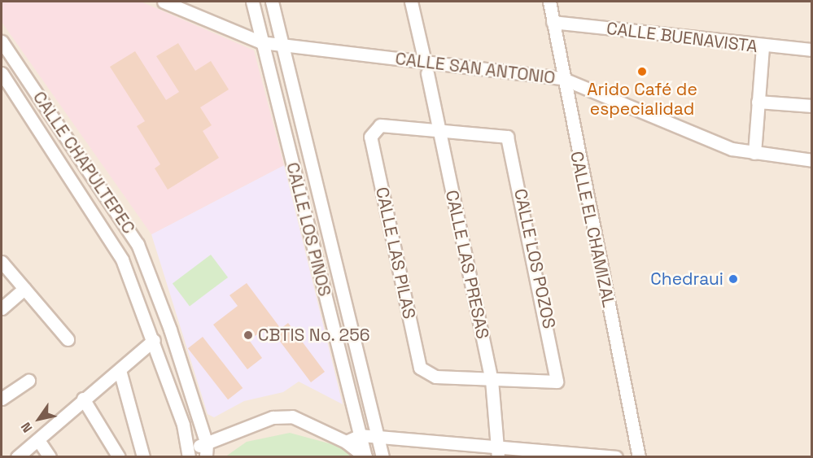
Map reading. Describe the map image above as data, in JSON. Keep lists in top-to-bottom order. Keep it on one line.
{"streets":{"street":["CALLE BUENAVISTA","CALLE SAN ANTONIO","CALLE CHAPULTEPEC","CALLE LOS PINOS","CALLE EL CHAMIZAL","CALLE LAS PILAS","CALLE LOS POZOS","CALLE LAS PRESAS"]},"crossings":[["CALLE BUENAVISTA","CALLE EL CHAMIZAL"],["CALLE SAN ANTONIO","CALLE LOS PINOS"],["CALLE SAN ANTONIO","CALLE EL CHAMIZAL"],["CALLE SAN ANTONIO","CALLE LAS PRESAS"],["CALLE LAS PILAS","CALLE LOS POZOS"],["CALLE LAS PILAS","CALLE LAS PRESAS"],["CALLE LOS POZOS","CALLE LAS PRESAS"]],"places":["Arido Café de especialidad","Chedraui","CBTIS No. 256"],"north":"bottom left"}
